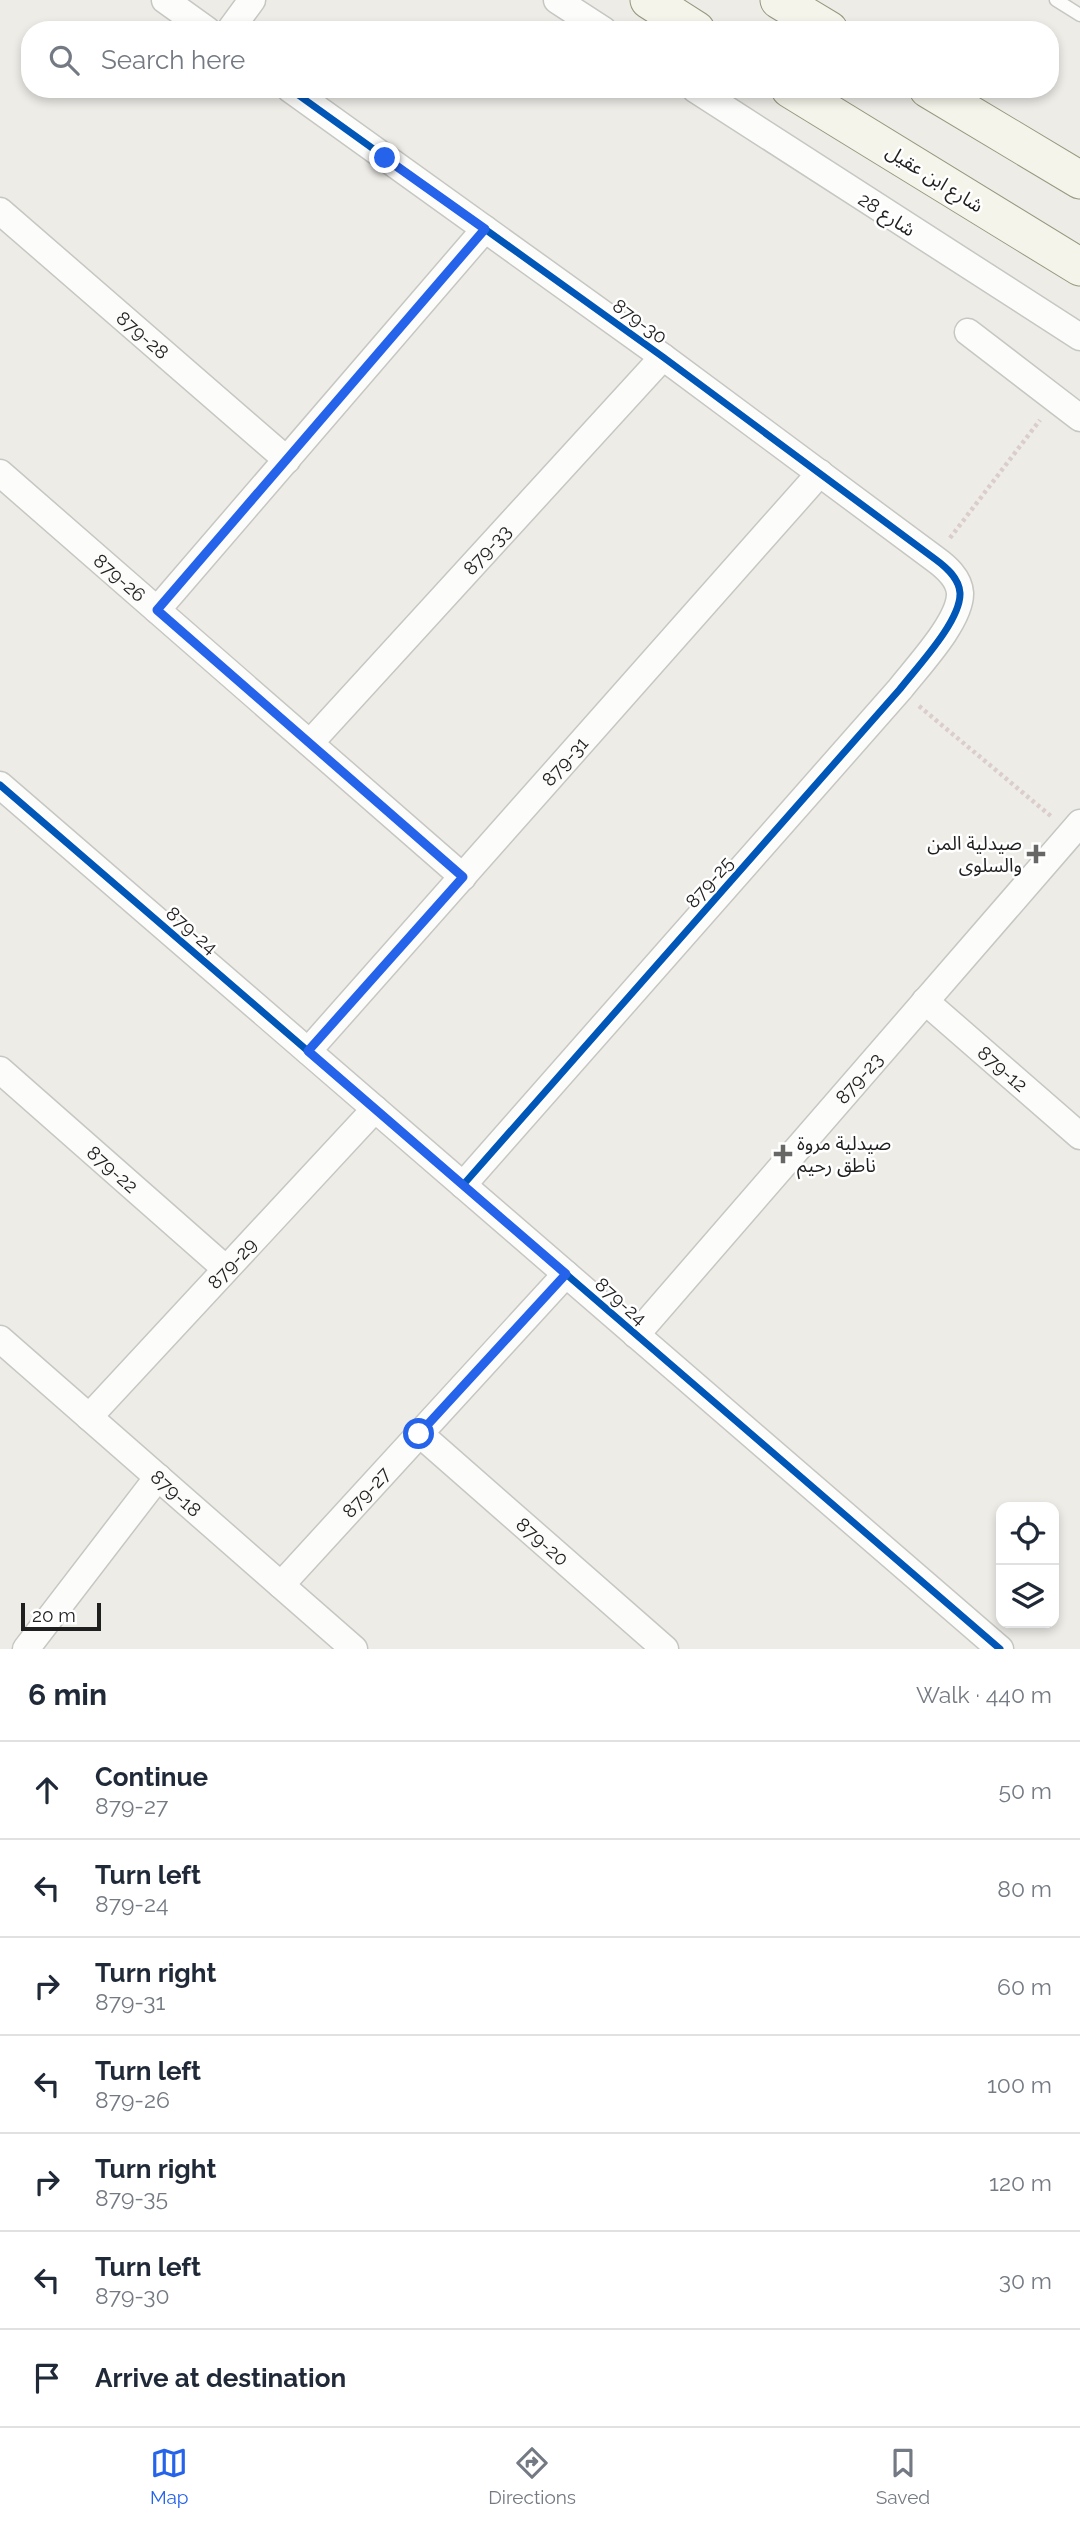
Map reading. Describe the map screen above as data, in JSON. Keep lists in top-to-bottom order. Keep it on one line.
{"streets":{"main road":["شارع ابن عقيل"],"street":["شارع 28","879-30","879-28","879-33","879-26","879-31","879-25","879-24","879-12","879-23","879-22","879-29","879-27","879-18","879-20"]},"crossings":[["879-30","879-33"],["879-30","879-31"],["879-30","879-25"],["879-33","879-26"],["879-26","879-31"],["879-31","879-24"],["879-25","879-24"],["879-24","879-23"],["879-24","879-29"],["879-24","879-27"],["879-12","879-23"],["879-22","879-29"],["879-29","879-18"],["879-27","879-18"],["879-27","879-20"]],"places":{"health":["صيدلية المن والسلوى","صيدلية مروة ناطق رحيم"]},"scale_bar":"20 m","page":{"search":"Search here","scale":"20 m","heading":["6 min","Walk · 440 m"],"list":[["Continue","879-27","50 m"],["Turn left","879-24","80 m"],["Turn right","879-31","60 m"],["Turn left","879-26","100 m"],["Turn right","879-35","120 m"],["Turn left","879-30","30 m"],"Arrive at destination"],"nav":["Map","Directions","Saved"]}}
